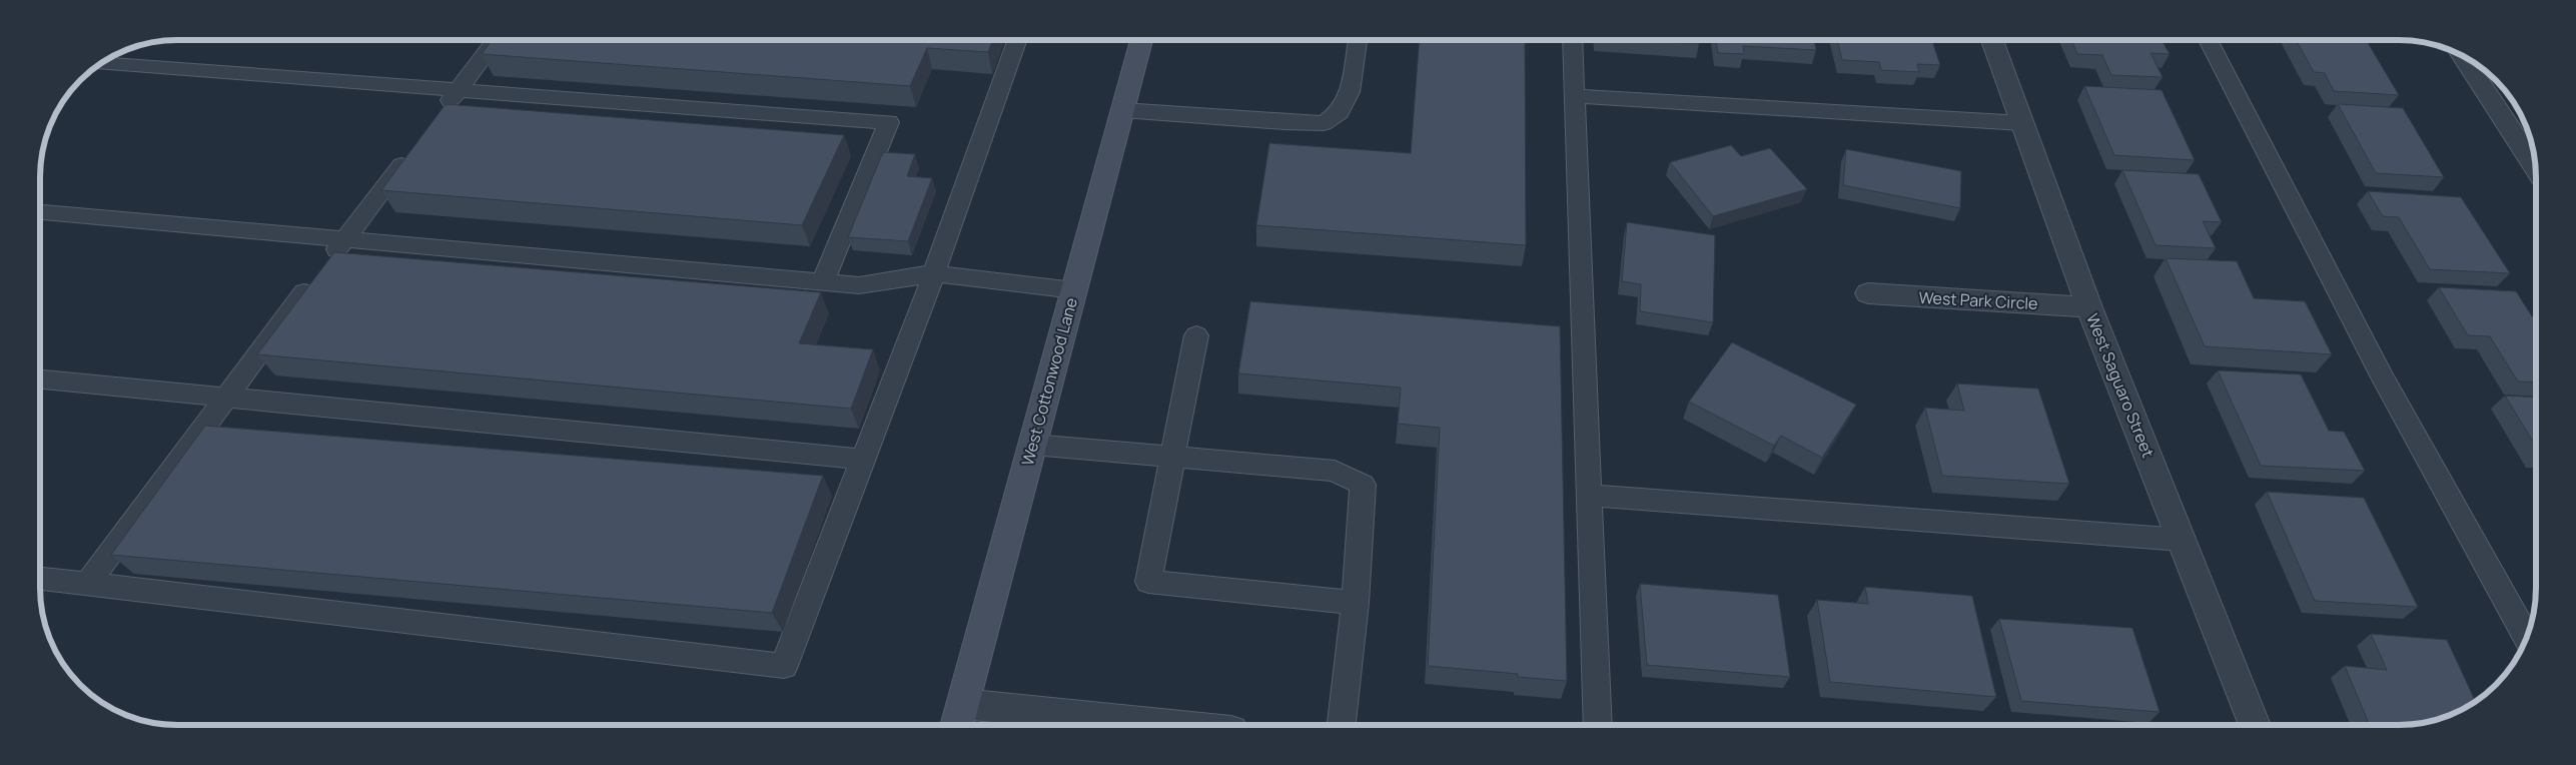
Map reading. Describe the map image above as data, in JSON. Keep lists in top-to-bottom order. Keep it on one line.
{"streets":{"main road":["West Cottonwood Lane"],"street":["West Park Circle","West Saguaro Street"]},"crossings":[["West Park Circle","West Saguaro Street"]]}
